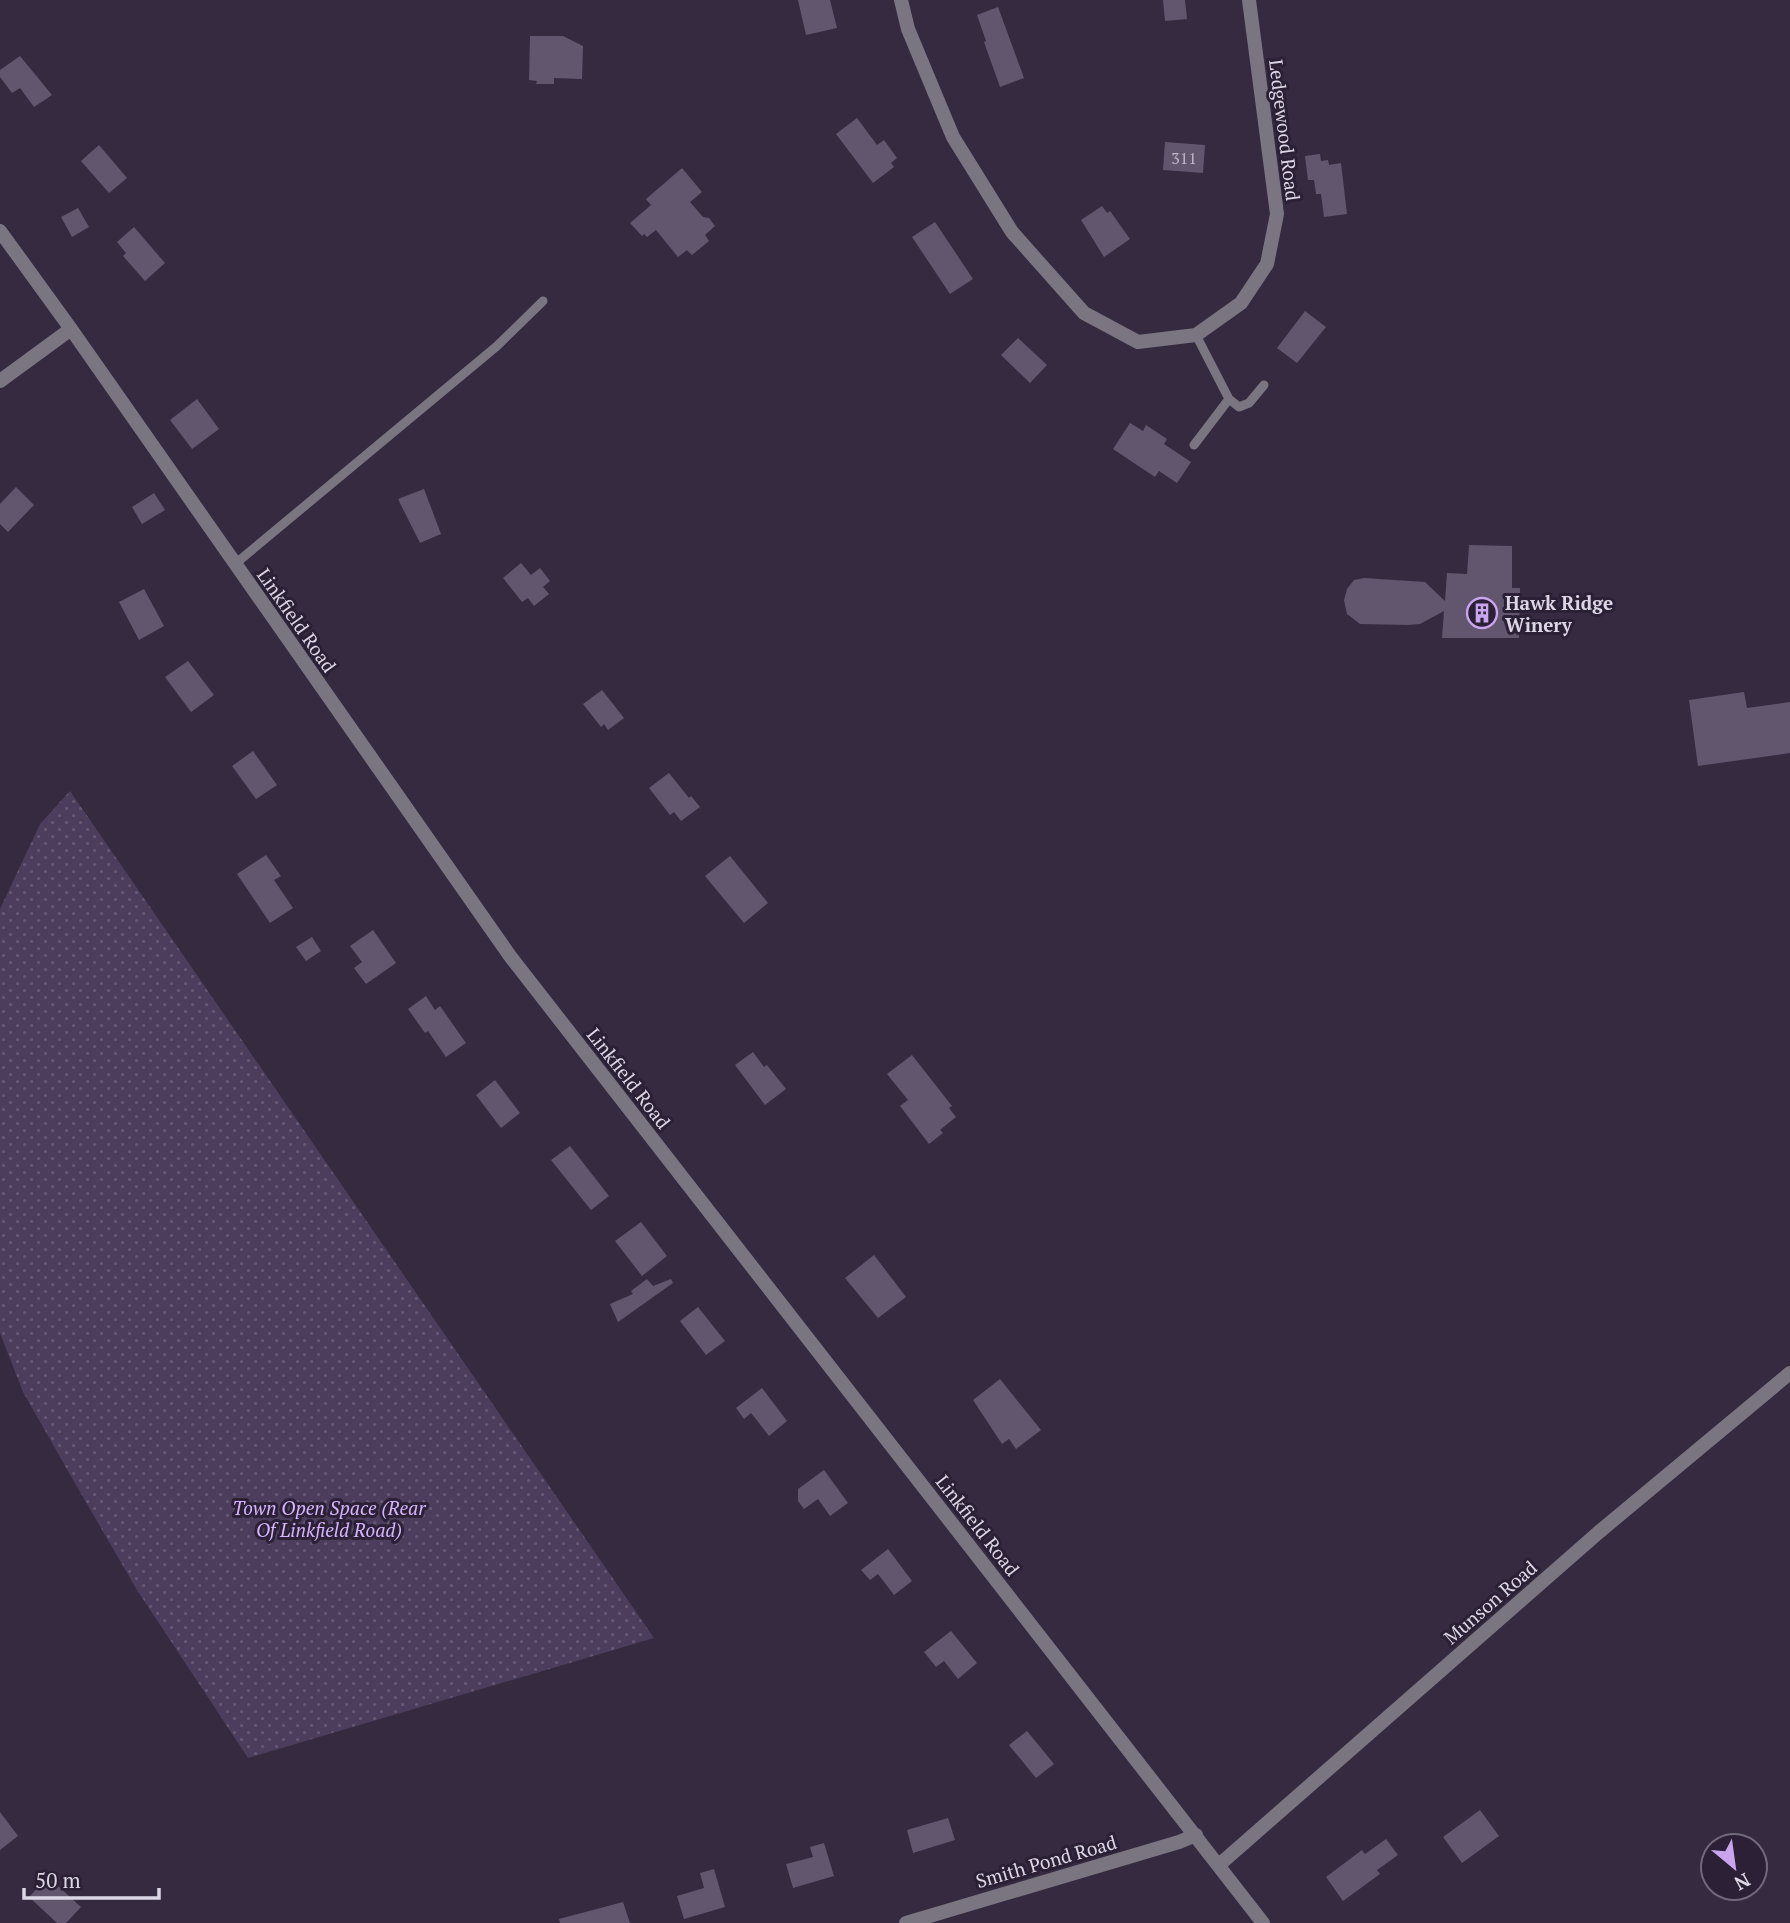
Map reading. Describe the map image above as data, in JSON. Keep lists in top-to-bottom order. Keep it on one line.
{"streets":{"street":["Ledgewood Road","Linkfield Road","Munson Road","Smith Pond Road"]},"crossings":[["Linkfield Road","Munson Road"],["Linkfield Road","Smith Pond Road"]],"parks":["Town Open Space (Rear Of Linkfield Road)"],"places":{"building":["Hawk Ridge Winery"]},"house_numbers":["311"],"scale_bar":"50 m","north":"bottom right"}
